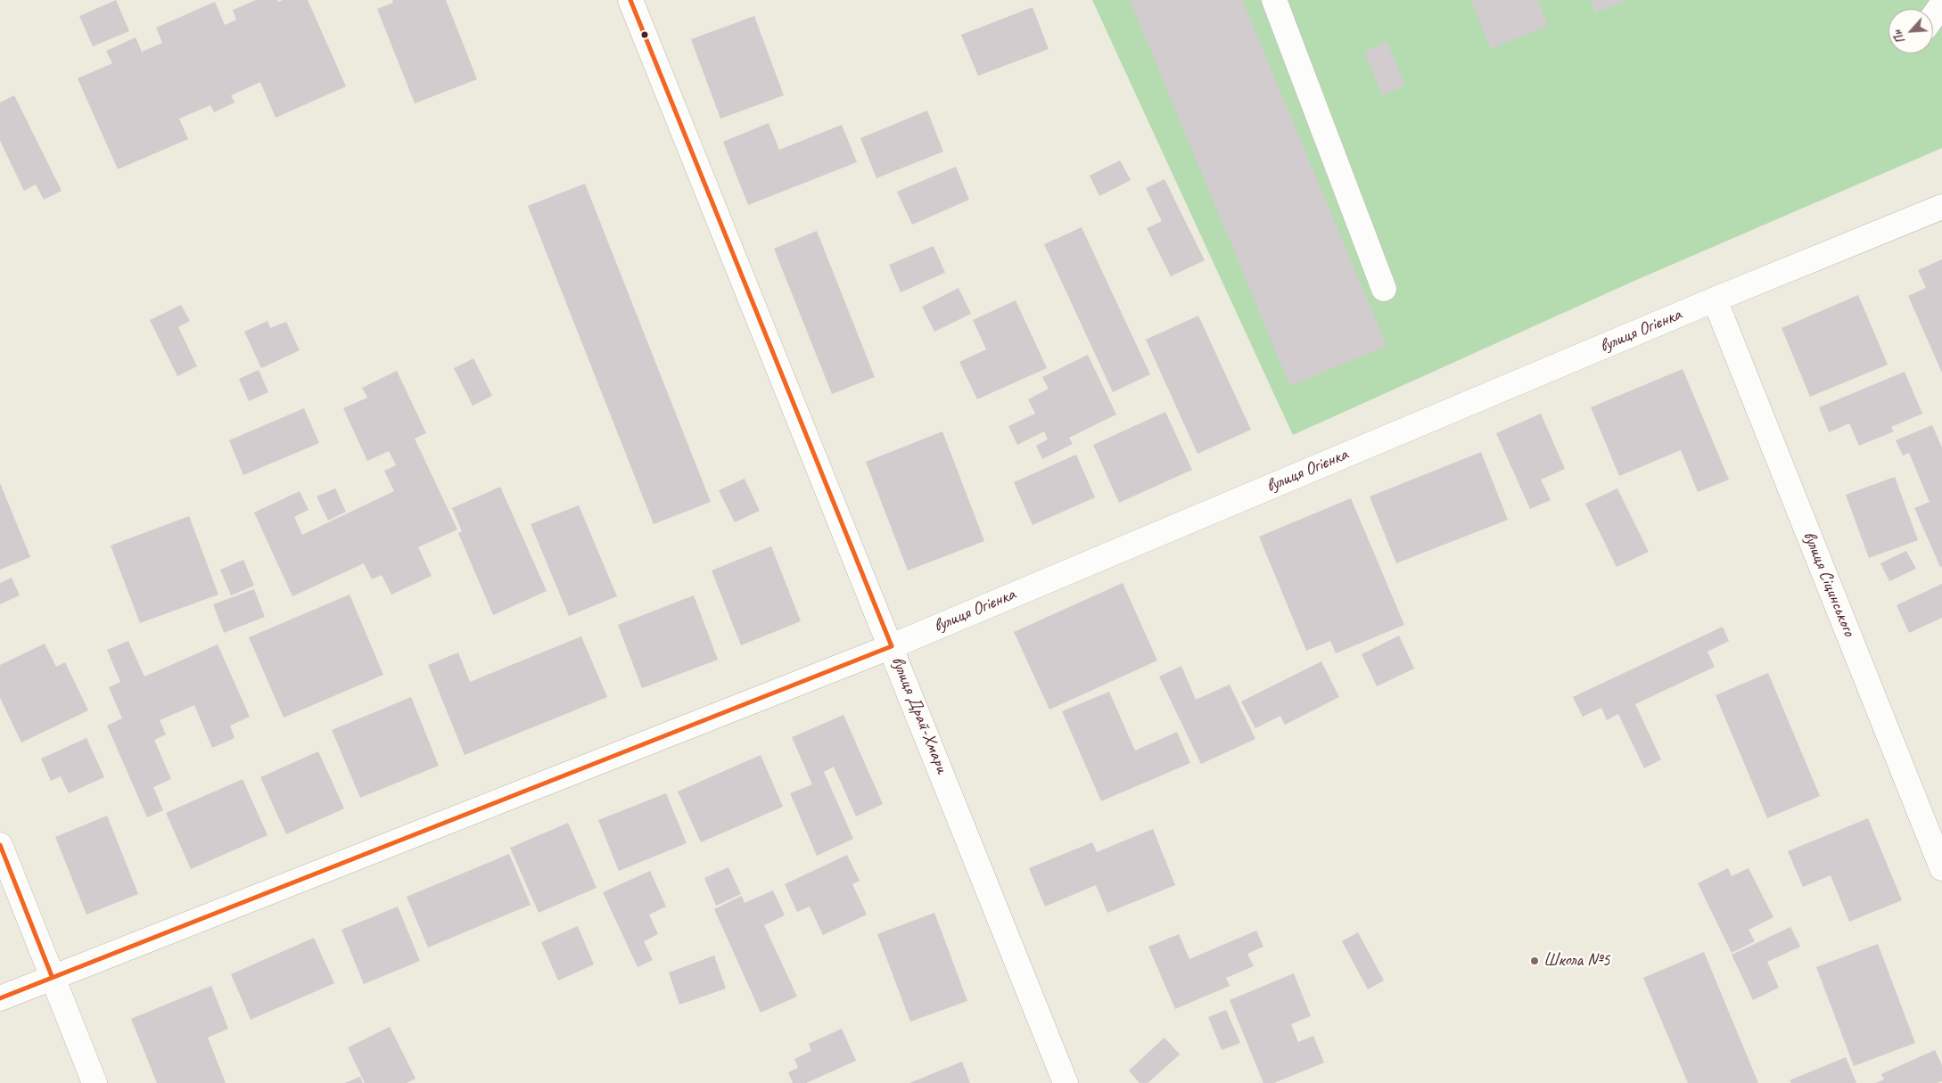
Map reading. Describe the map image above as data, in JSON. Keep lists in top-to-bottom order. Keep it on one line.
{"streets":{"street":["вулиця Огієнка","вулиця Сіцинського","вулиця Драй-Хмари"]},"crossings":[["вулиця Огієнка","вулиця Сіцинського"],["вулиця Огієнка","вулиця Драй-Хмари"]],"places":["Школа №5"],"north":"bottom left"}
